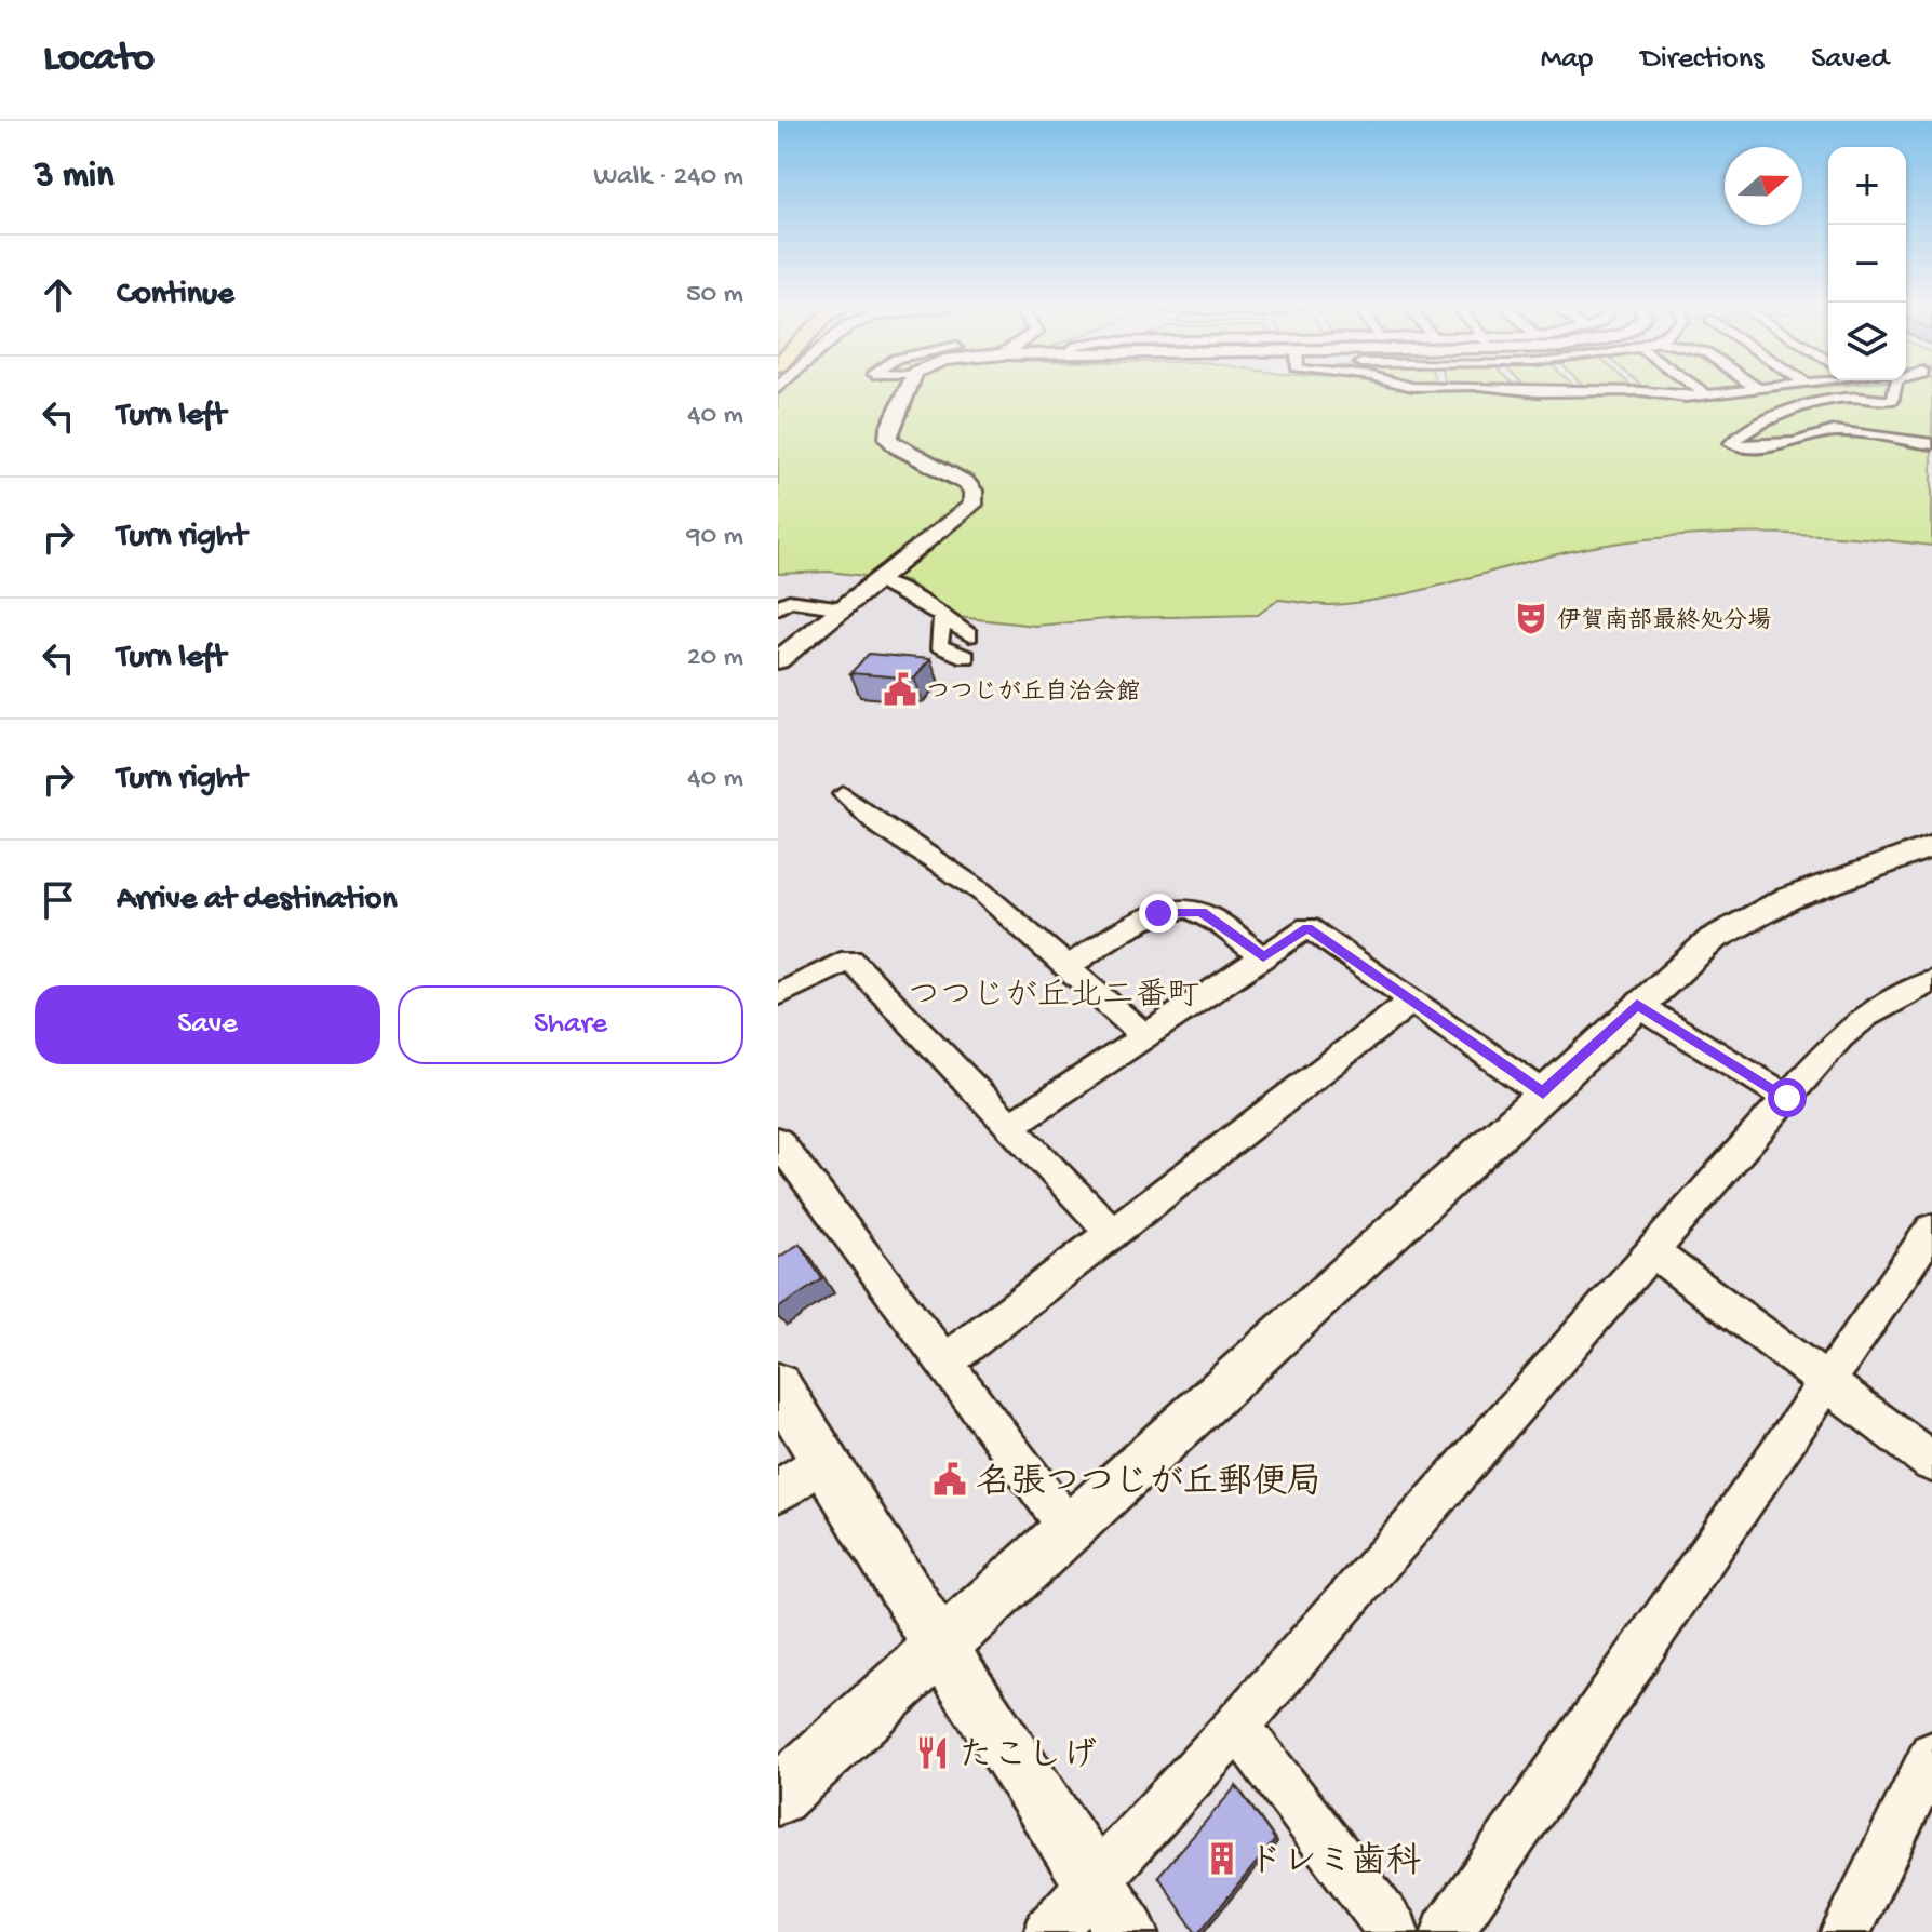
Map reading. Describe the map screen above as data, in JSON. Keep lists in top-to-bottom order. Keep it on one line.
{"districts":["つつじが丘北二番町"],"places":{"theatre":["伊賀南部最終処分場"],"public building":["つつじが丘自治会館","名張つつじが丘郵便局"],"restaurant":["たこしげ"],"building":["ドレミ歯科"]},"north":"right","page":{"header":"Locato","nav":["Map","Directions","Saved"],"heading":["3 min","Walk · 240 m"],"map_buttons":["+","−"],"list":[["Continue","50 m"],["Turn left","40 m"],["Turn right","90 m"],["Turn left","20 m"],["Turn right","40 m"],"Arrive at destination"],"buttons":["Save","Share"]}}
